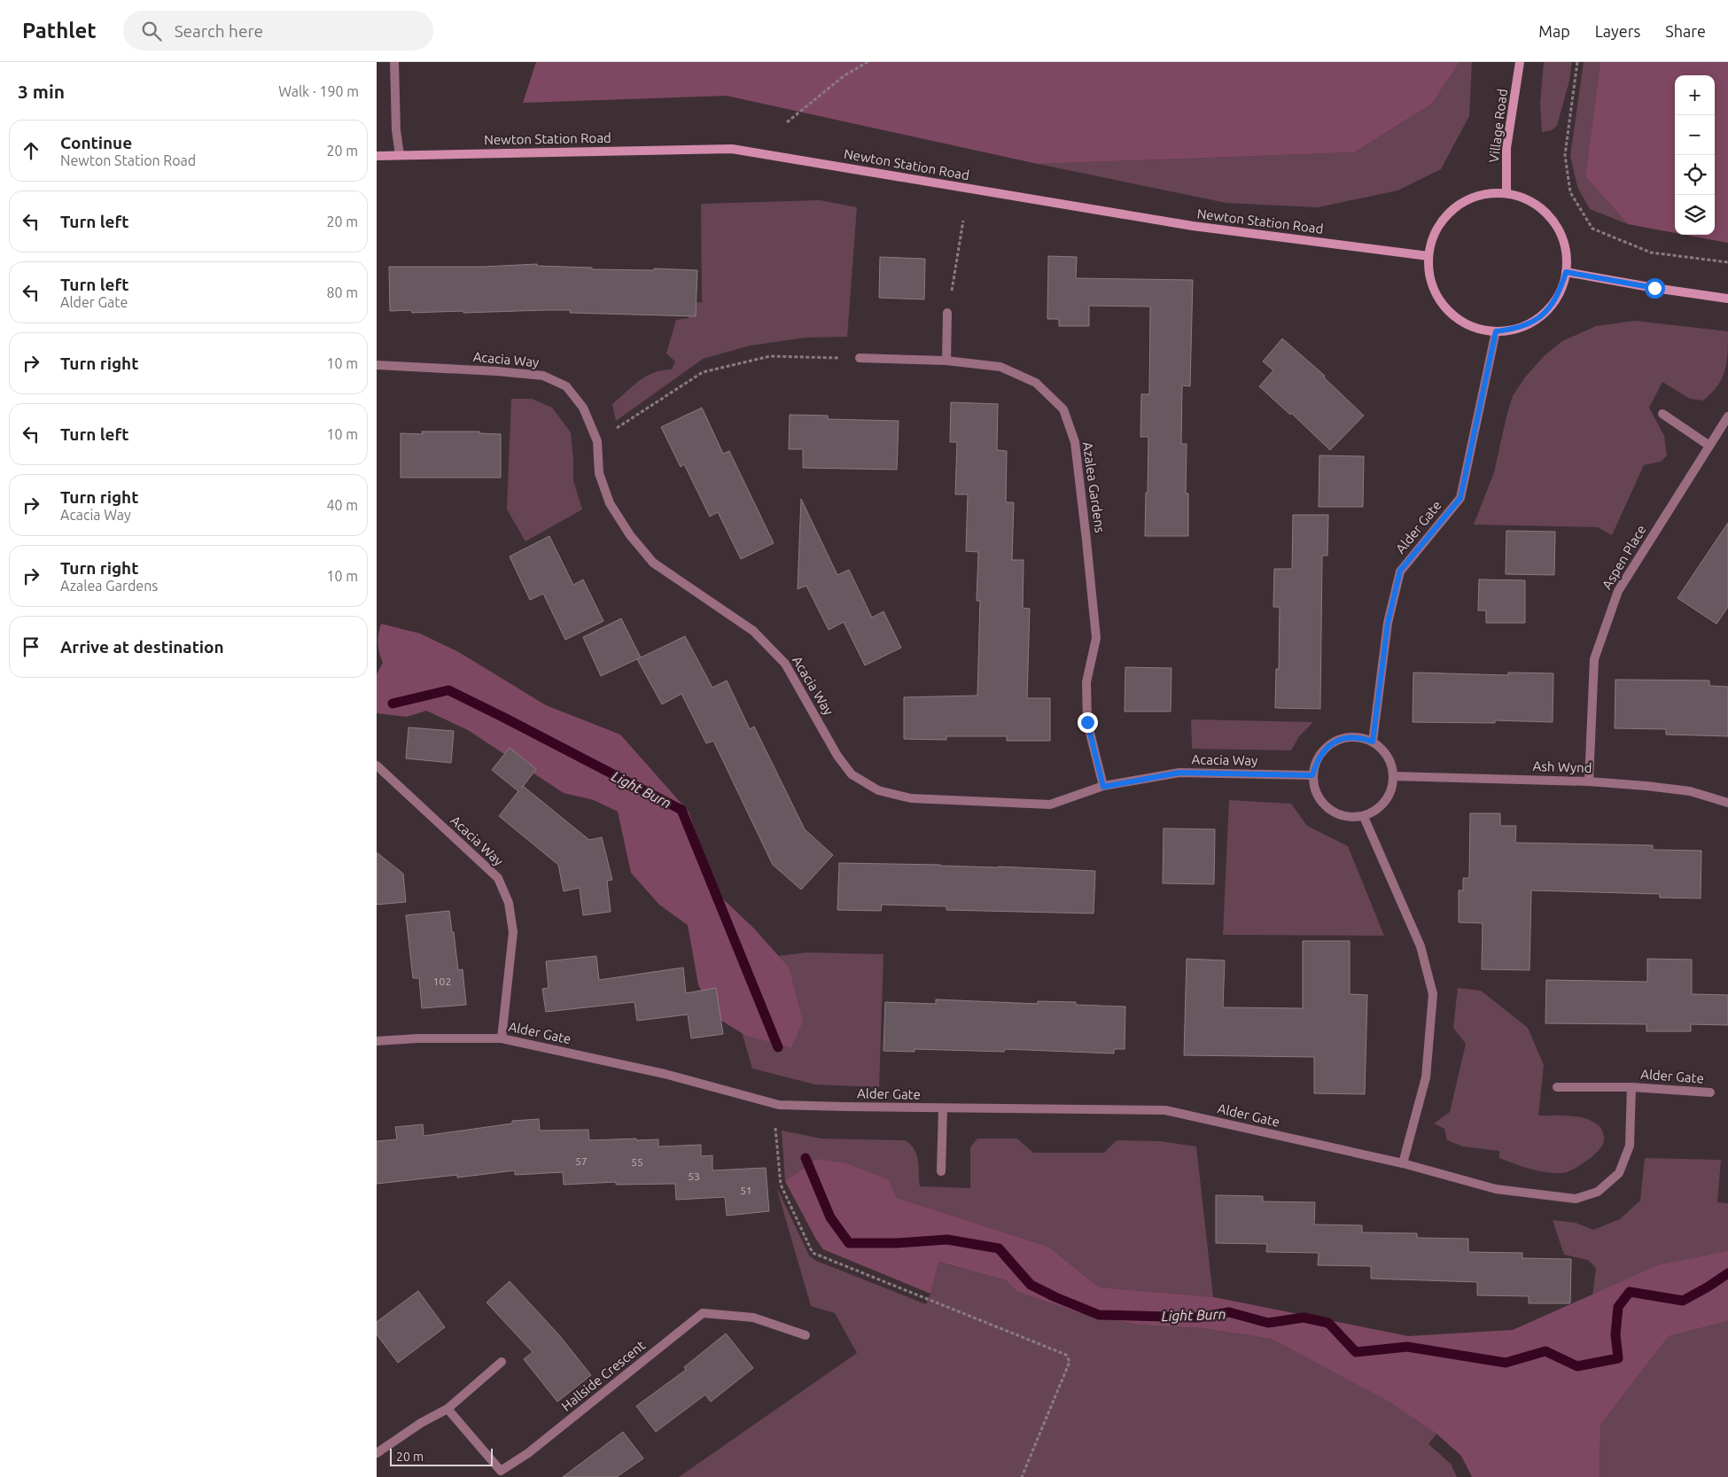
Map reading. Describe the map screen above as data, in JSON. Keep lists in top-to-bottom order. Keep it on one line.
{"streets":{"street":["Village Road","Newton Station Road","Acacia Way","Azalea Gardens","Alder Gate","Aspen Place","Ash Wynd","Hallside Crescent"]},"crossings":[["Village Road","Newton Station Road"],["Village Road","Alder Gate"],["Newton Station Road","Alder Gate"],["Acacia Way","Azalea Gardens"],["Acacia Way","Alder Gate"],["Acacia Way","Ash Wynd"],["Alder Gate","Ash Wynd"],["Aspen Place","Ash Wynd"]],"water":["Light Burn"],"house_numbers":["102","57","55","53","51"],"scale_bar":"20 m","page":{"header":"Pathlet","search":"Search here","nav":["Map","Layers","Share"],"heading":["3 min","Walk · 190 m"],"map_buttons":["+","−"],"list":[["Continue","Newton Station Road","20 m"],["Turn left","20 m"],["Turn left","Alder Gate","80 m"],["Turn right","10 m"],["Turn left","10 m"],["Turn right","Acacia Way","40 m"],["Turn right","Azalea Gardens","10 m"],"Arrive at destination"],"scale":"20 m"}}
